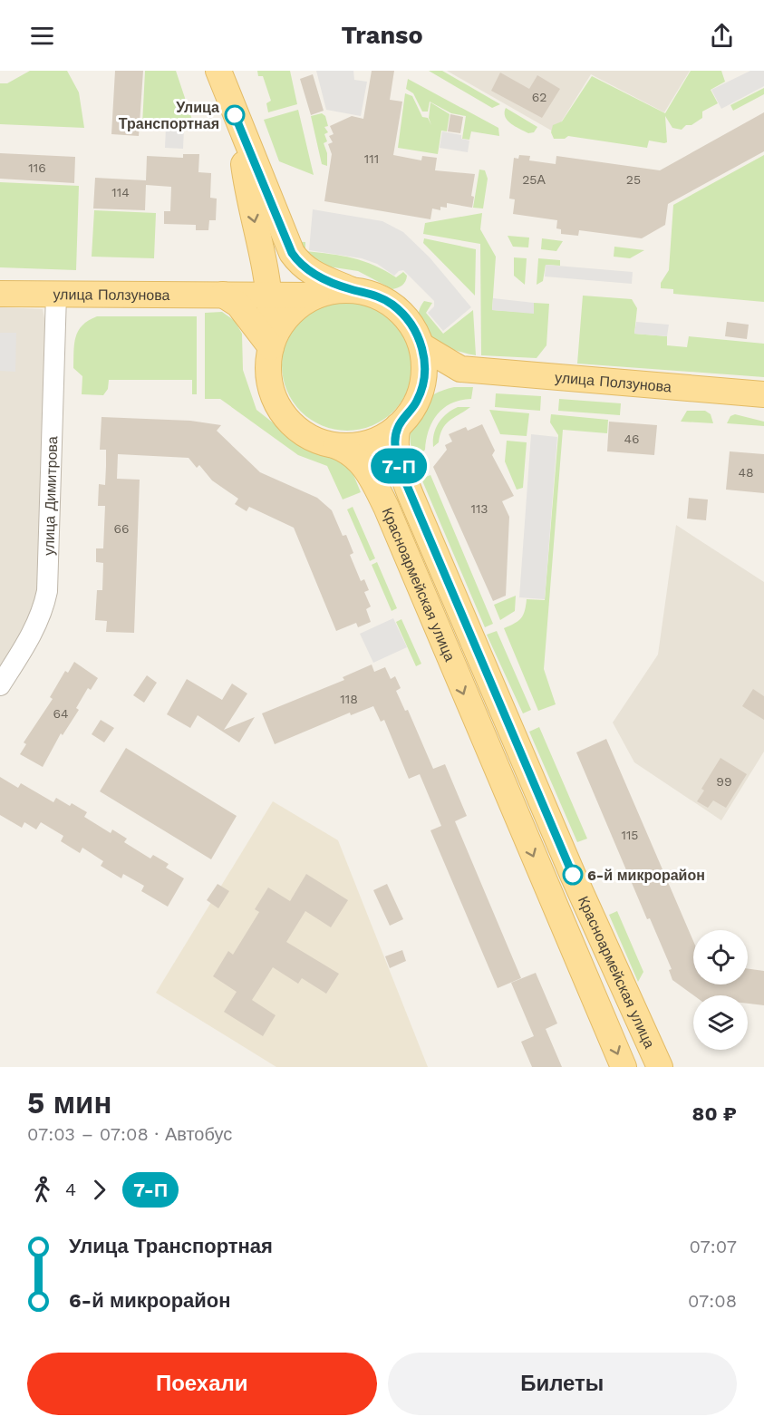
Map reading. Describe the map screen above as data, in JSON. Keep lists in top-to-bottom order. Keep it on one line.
{"streets":{"main road":["улица Ползунова","Красноармейская улица"],"street":["улица Димитрова"]},"crossings":[["улица Ползунова","улица Димитрова"],["улица Ползунова","Красноармейская улица"]],"places":["Улица Транспортная","6-й микрорайон"],"lines":["bus line 7-П"],"house_numbers":["62","111","116","25А","25","114","46","48","113","66","118","64","99","115"],"page":{"header":"Transo","on_map":"7-П","heading":["5 мин","07:03 – 07:08 · Автобус","80 ₽"],"legs":["4","7-П"],"list":[{"name":"Улица Транспортная","value":"07:07"},{"name":"6-й микрорайон","value":"07:08"}],"buttons":["Поехали","Билеты"]}}
